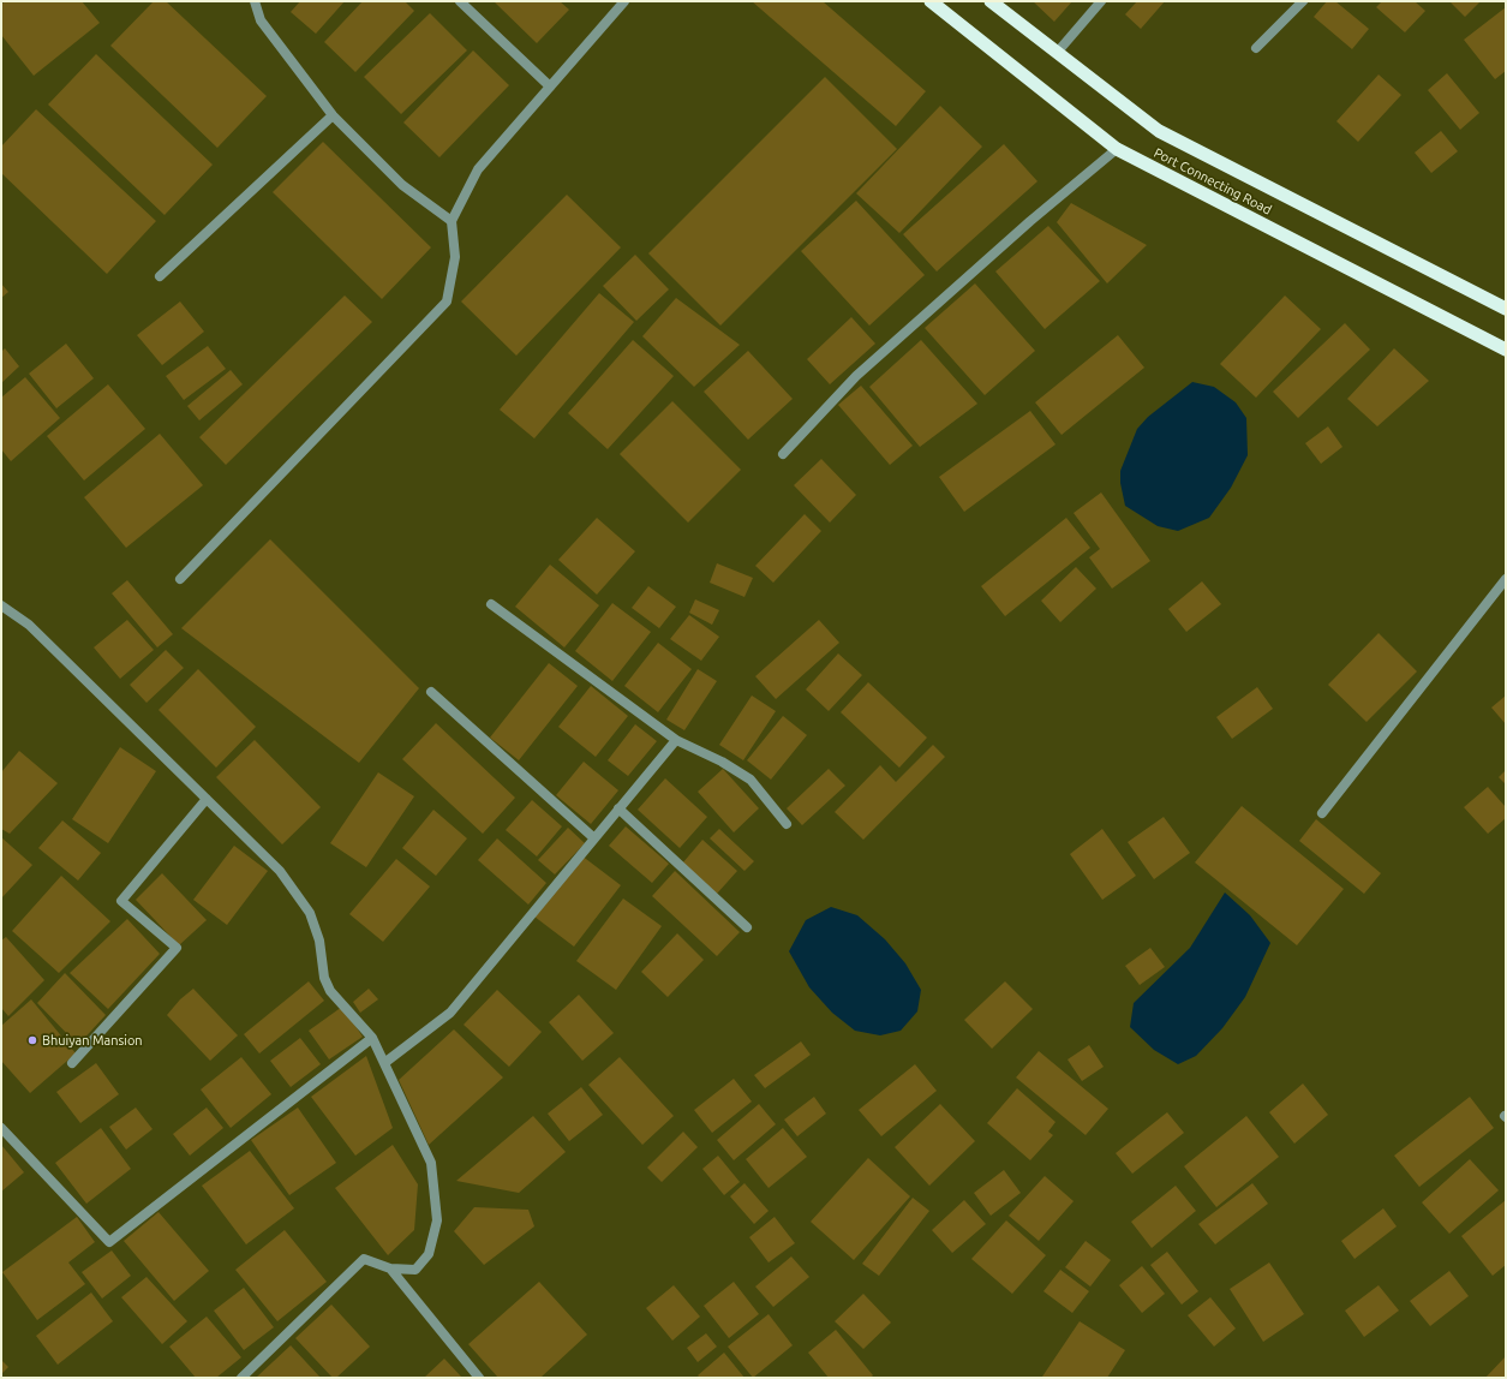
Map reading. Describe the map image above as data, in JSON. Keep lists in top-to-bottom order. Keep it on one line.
{"streets":{"highway":["Port Connecting Road"]},"places":["Bhuiyan Mansion"]}
